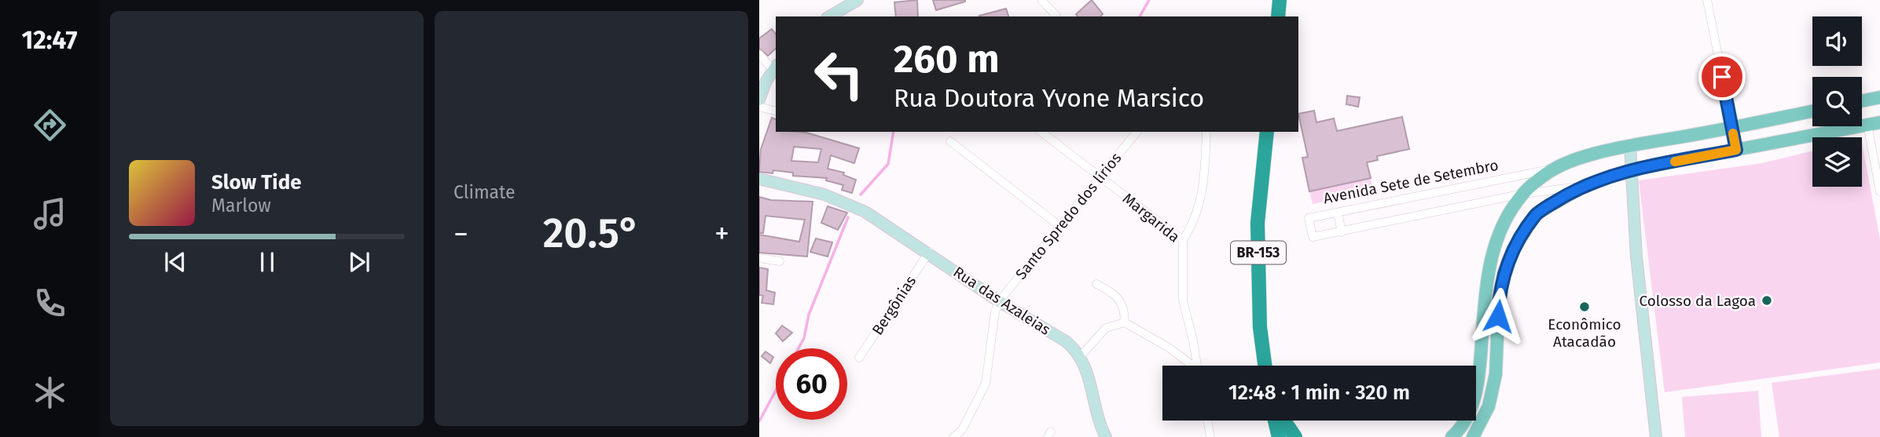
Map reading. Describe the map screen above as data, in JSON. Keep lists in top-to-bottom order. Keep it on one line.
{"streets":{"highway":["BR-153"],"main road":["Avenida Sete de Setembro"],"street":["Santo Spredo dos lírios","Margarida","Rua das Azaleias","Bergônias"]},"crossings":[["Santo Spredo dos lírios","Margarida"],["Santo Spredo dos lírios","Rua das Azaleias"],["Rua das Azaleias","Bergônias"]],"places":["Colosso da Lagoa","Econômico Atacadão"],"page":{"tabs":"12:47","tile":"Climate","turn":["260 m","Rua Doutora Yvone Marsico"],"song":["Slow Tide","Marlow"],"heat":["−","20.5°","+"],"limit":"60","trip":"12:48 · 1 min · 320 m"}}
